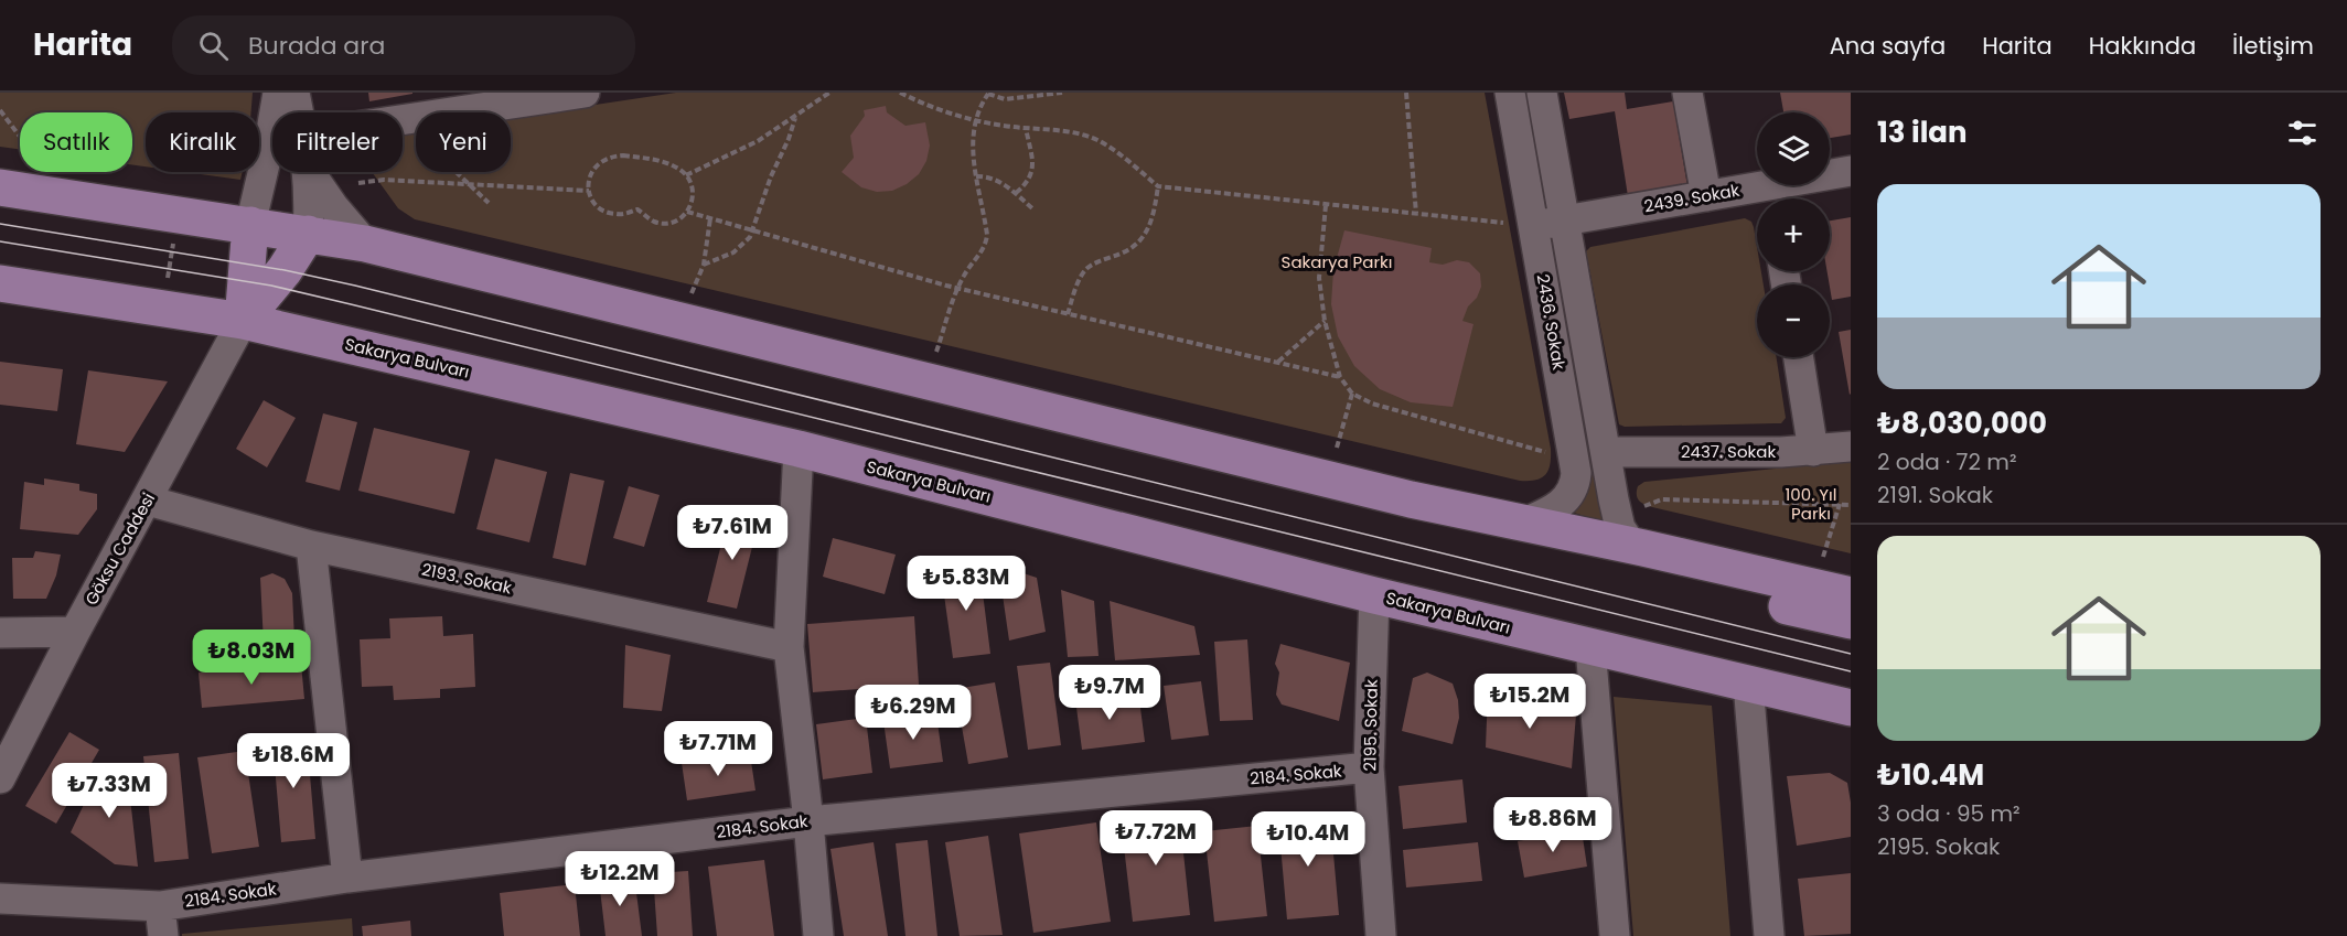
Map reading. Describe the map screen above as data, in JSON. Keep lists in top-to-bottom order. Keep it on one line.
{"streets":{"main road":["Sakarya Bulvarı"],"street":["2439. Sokak","2436. Sokak","2437. Sokak","Göksu Caddesi","2193. Sokak","2195. Sokak","2184. Sokak"]},"crossings":[["2439. Sokak","2436. Sokak"],["2436. Sokak","2437. Sokak"],["Sakarya Bulvarı","Göksu Caddesi"],["Sakarya Bulvarı","2195. Sokak"],["Göksu Caddesi","2193. Sokak"],["2195. Sokak","2184. Sokak"]],"parks":["Sakarya Parkı","100. Yıl Parkı"],"page":{"header":"Harita","search":"Burada ara","nav":["Ana sayfa","Harita","Hakkında","İletişim"],"heading":"13 ilan","map_buttons":["+","−"],"chip":["Satılık","Kiralık","Filtreler","Yeni"],"list":[{"name":"₺8,030,000","note":"2 oda · 72 m² · 2191. Sokak"},{"name":"₺10.4M","note":"3 oda · 95 m² · 2195. Sokak"}],"price":["₺7.61M","₺5.83M","₺8.03M","₺9.7M","₺15.2M","₺6.29M","₺7.71M","₺18.6M","₺7.33M","₺8.86M","₺7.72M","₺10.4M","₺12.2M"]}}
